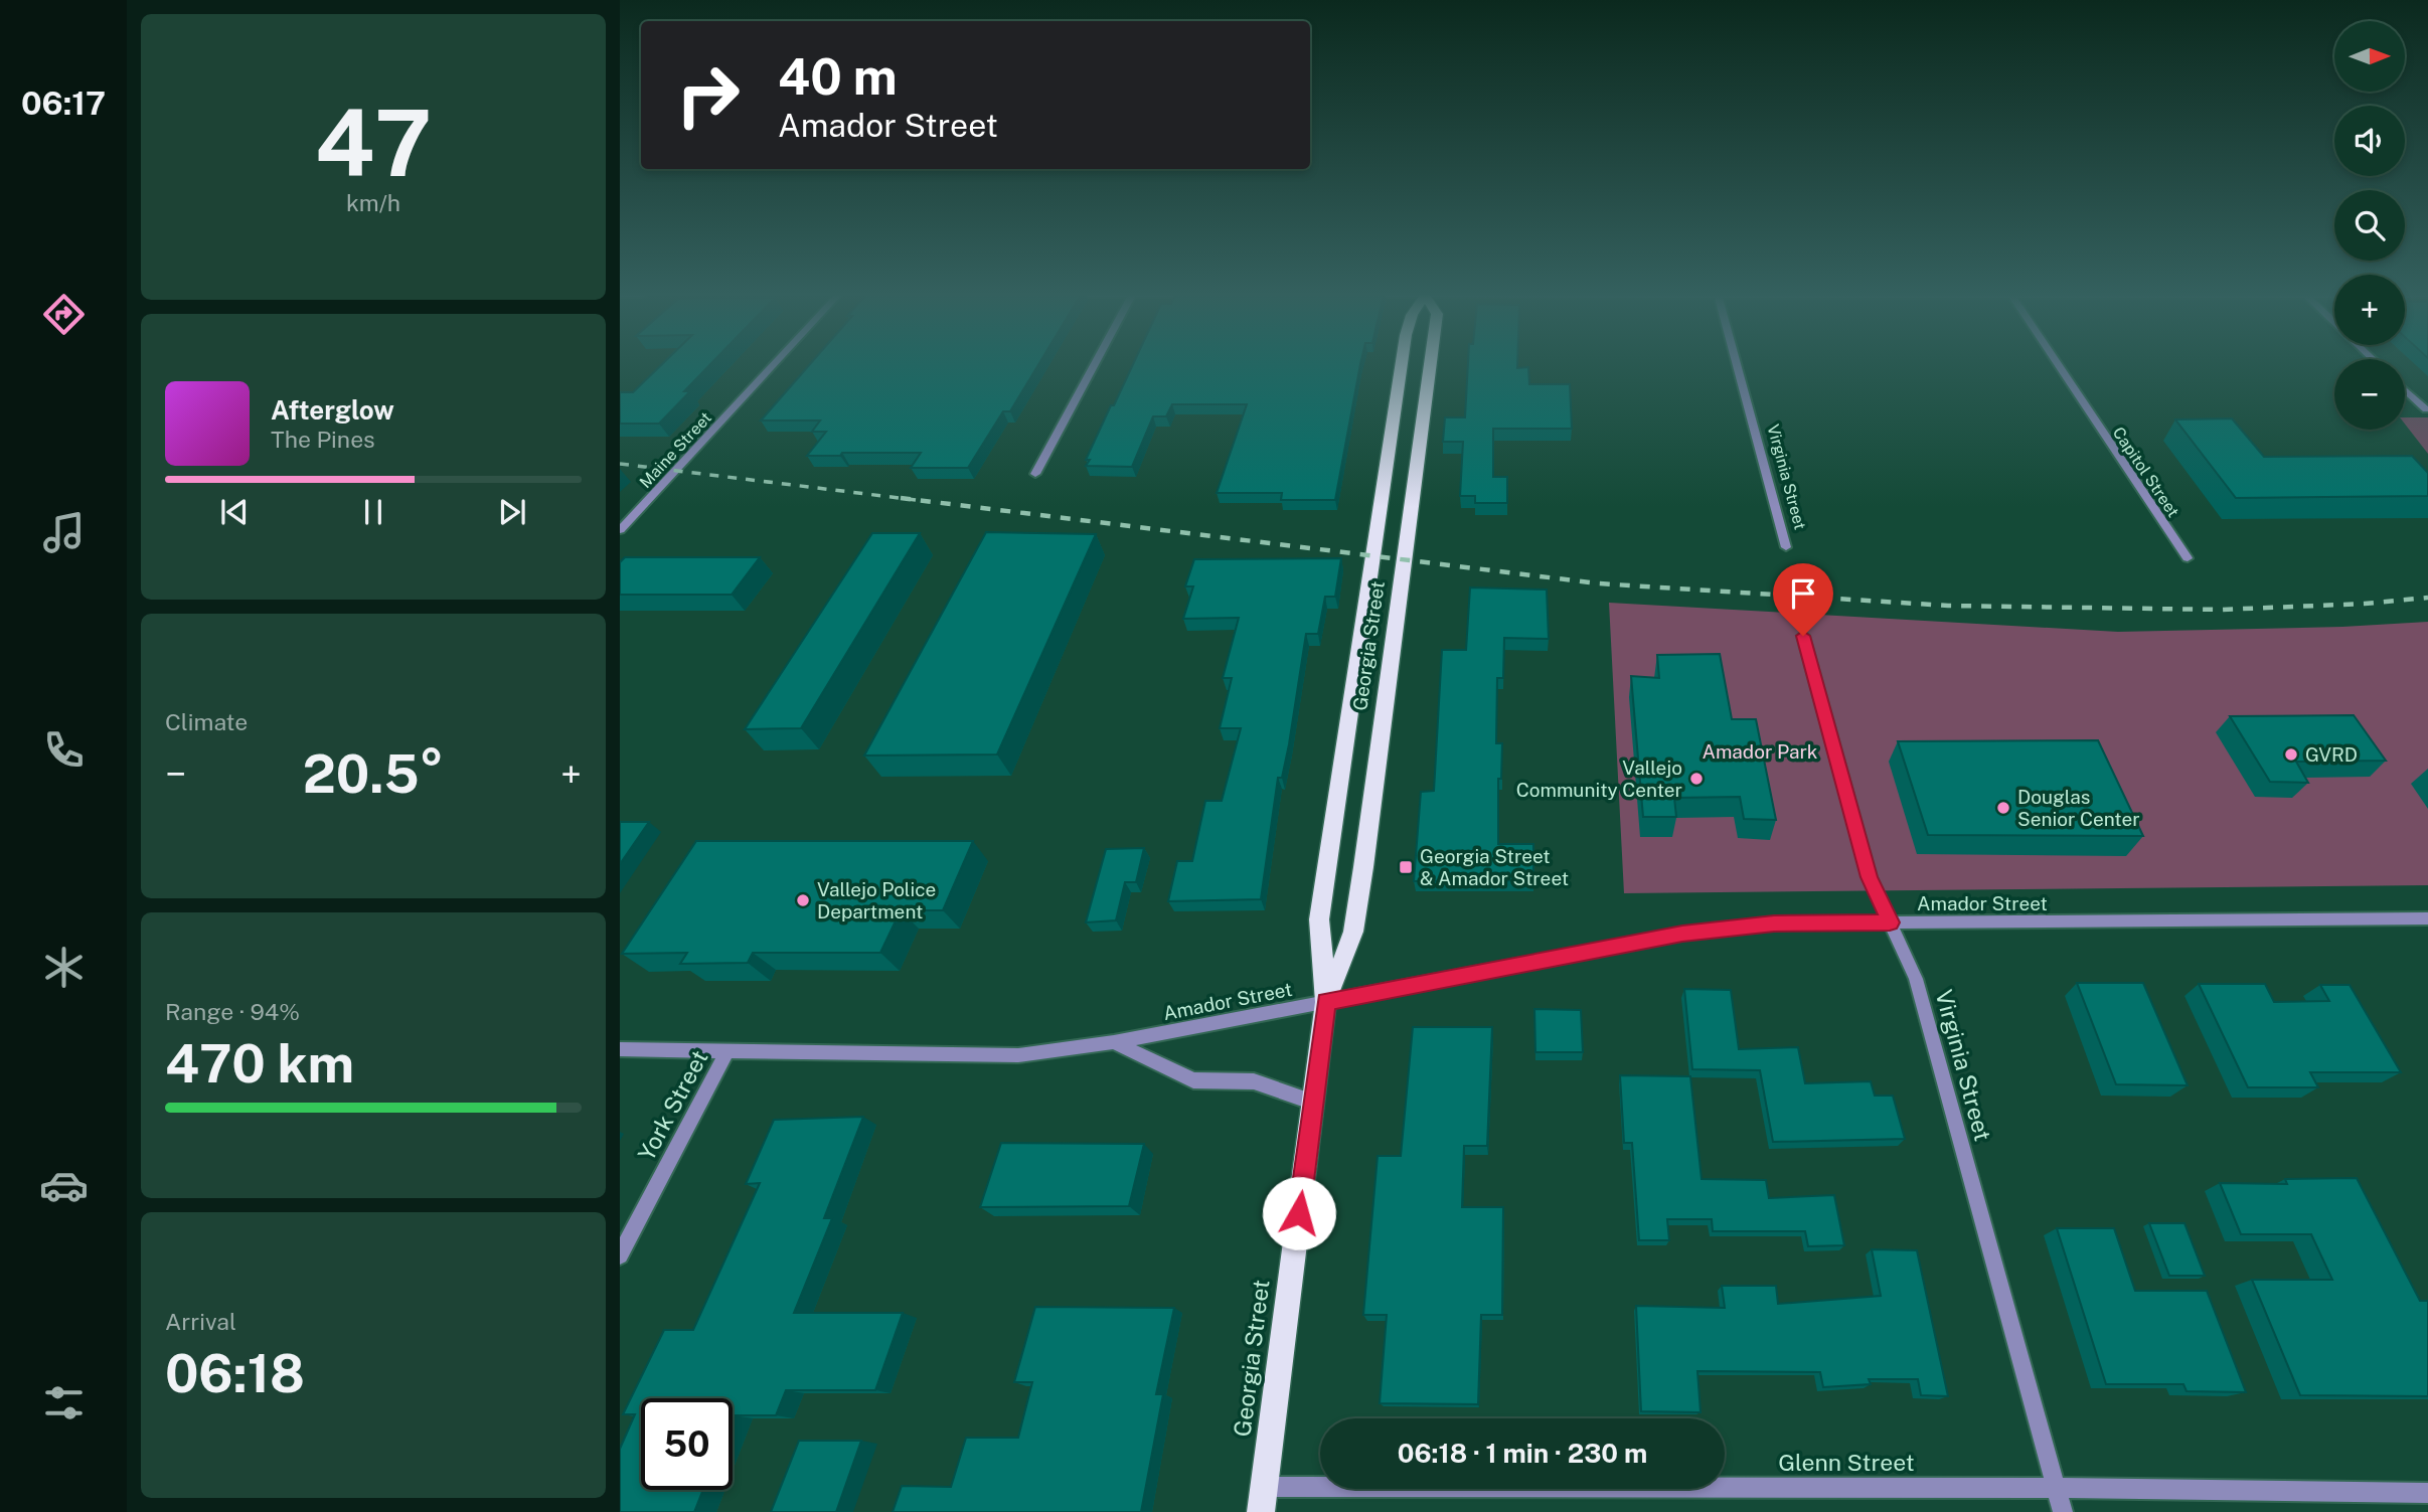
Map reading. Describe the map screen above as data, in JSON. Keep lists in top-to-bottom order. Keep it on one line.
{"streets":{"main road":["Georgia Street"],"street":["Maine Street","Capitol Street","Virginia Street","Amador Street","York Street","Glenn Street"]},"crossings":[["Virginia Street","Amador Street"],["Virginia Street","Glenn Street"],["Georgia Street","Amador Street"],["Georgia Street","Glenn Street"],["Amador Street","York Street"]],"parks":["Amador Park"],"places":{"other":["GVRD","Vallejo Community Center","Douglas Senior Center","Vallejo Police Department"],"transit":["Georgia Street & Amador Street"]},"north":"right","page":{"tabs":"06:17","tile":[["47","km/h"],"Climate",["Range · 94%","470 km"],["Arrival","06:18"]],"map_buttons":["+","−"],"turn":["40 m","Amador Street"],"song":["Afterglow","The Pines"],"heat":["−","20.5°","+"],"limit":"50","trip":"06:18 · 1 min · 230 m"}}
